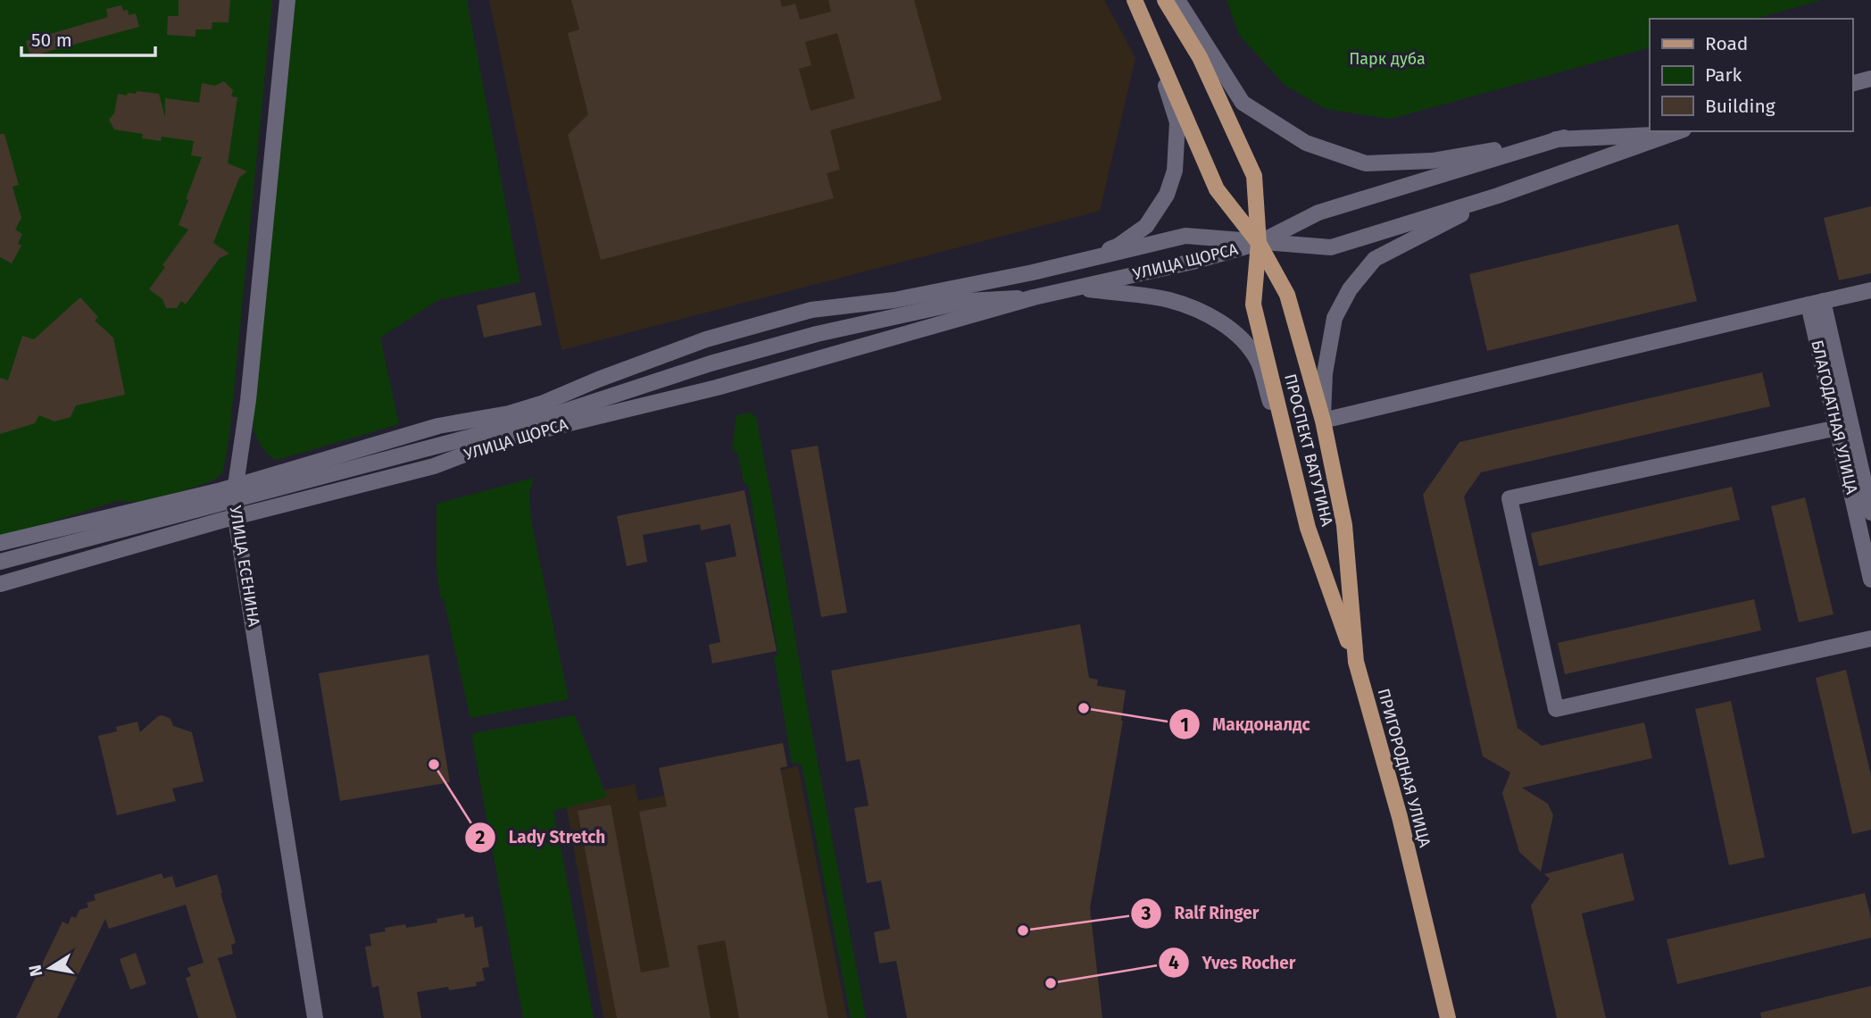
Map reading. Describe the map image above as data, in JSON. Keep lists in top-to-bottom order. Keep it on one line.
{"streets":{"main road":["УЛИЦА ЩОРСА","БЛАГОДАТНАЯ УЛИЦА","ПРОСПЕКТ ВАТУТИНА","УЛИЦА ЕСЕНИНА","ПРИГОРОДНАЯ УЛИЦА"]},"crossings":[["УЛИЦА ЩОРСА","ПРОСПЕКТ ВАТУТИНА"],["УЛИЦА ЩОРСА","УЛИЦА ЕСЕНИНА"],["ПРОСПЕКТ ВАТУТИНА","ПРИГОРОДНАЯ УЛИЦА"]],"parks":["Парк дуба"],"places":["Макдоналдс","Lady Stretch","Ralf Ringer","Yves Rocher"],"legend":["Road","Park","Building"],"scale_bar":"50 m","north":"left"}
